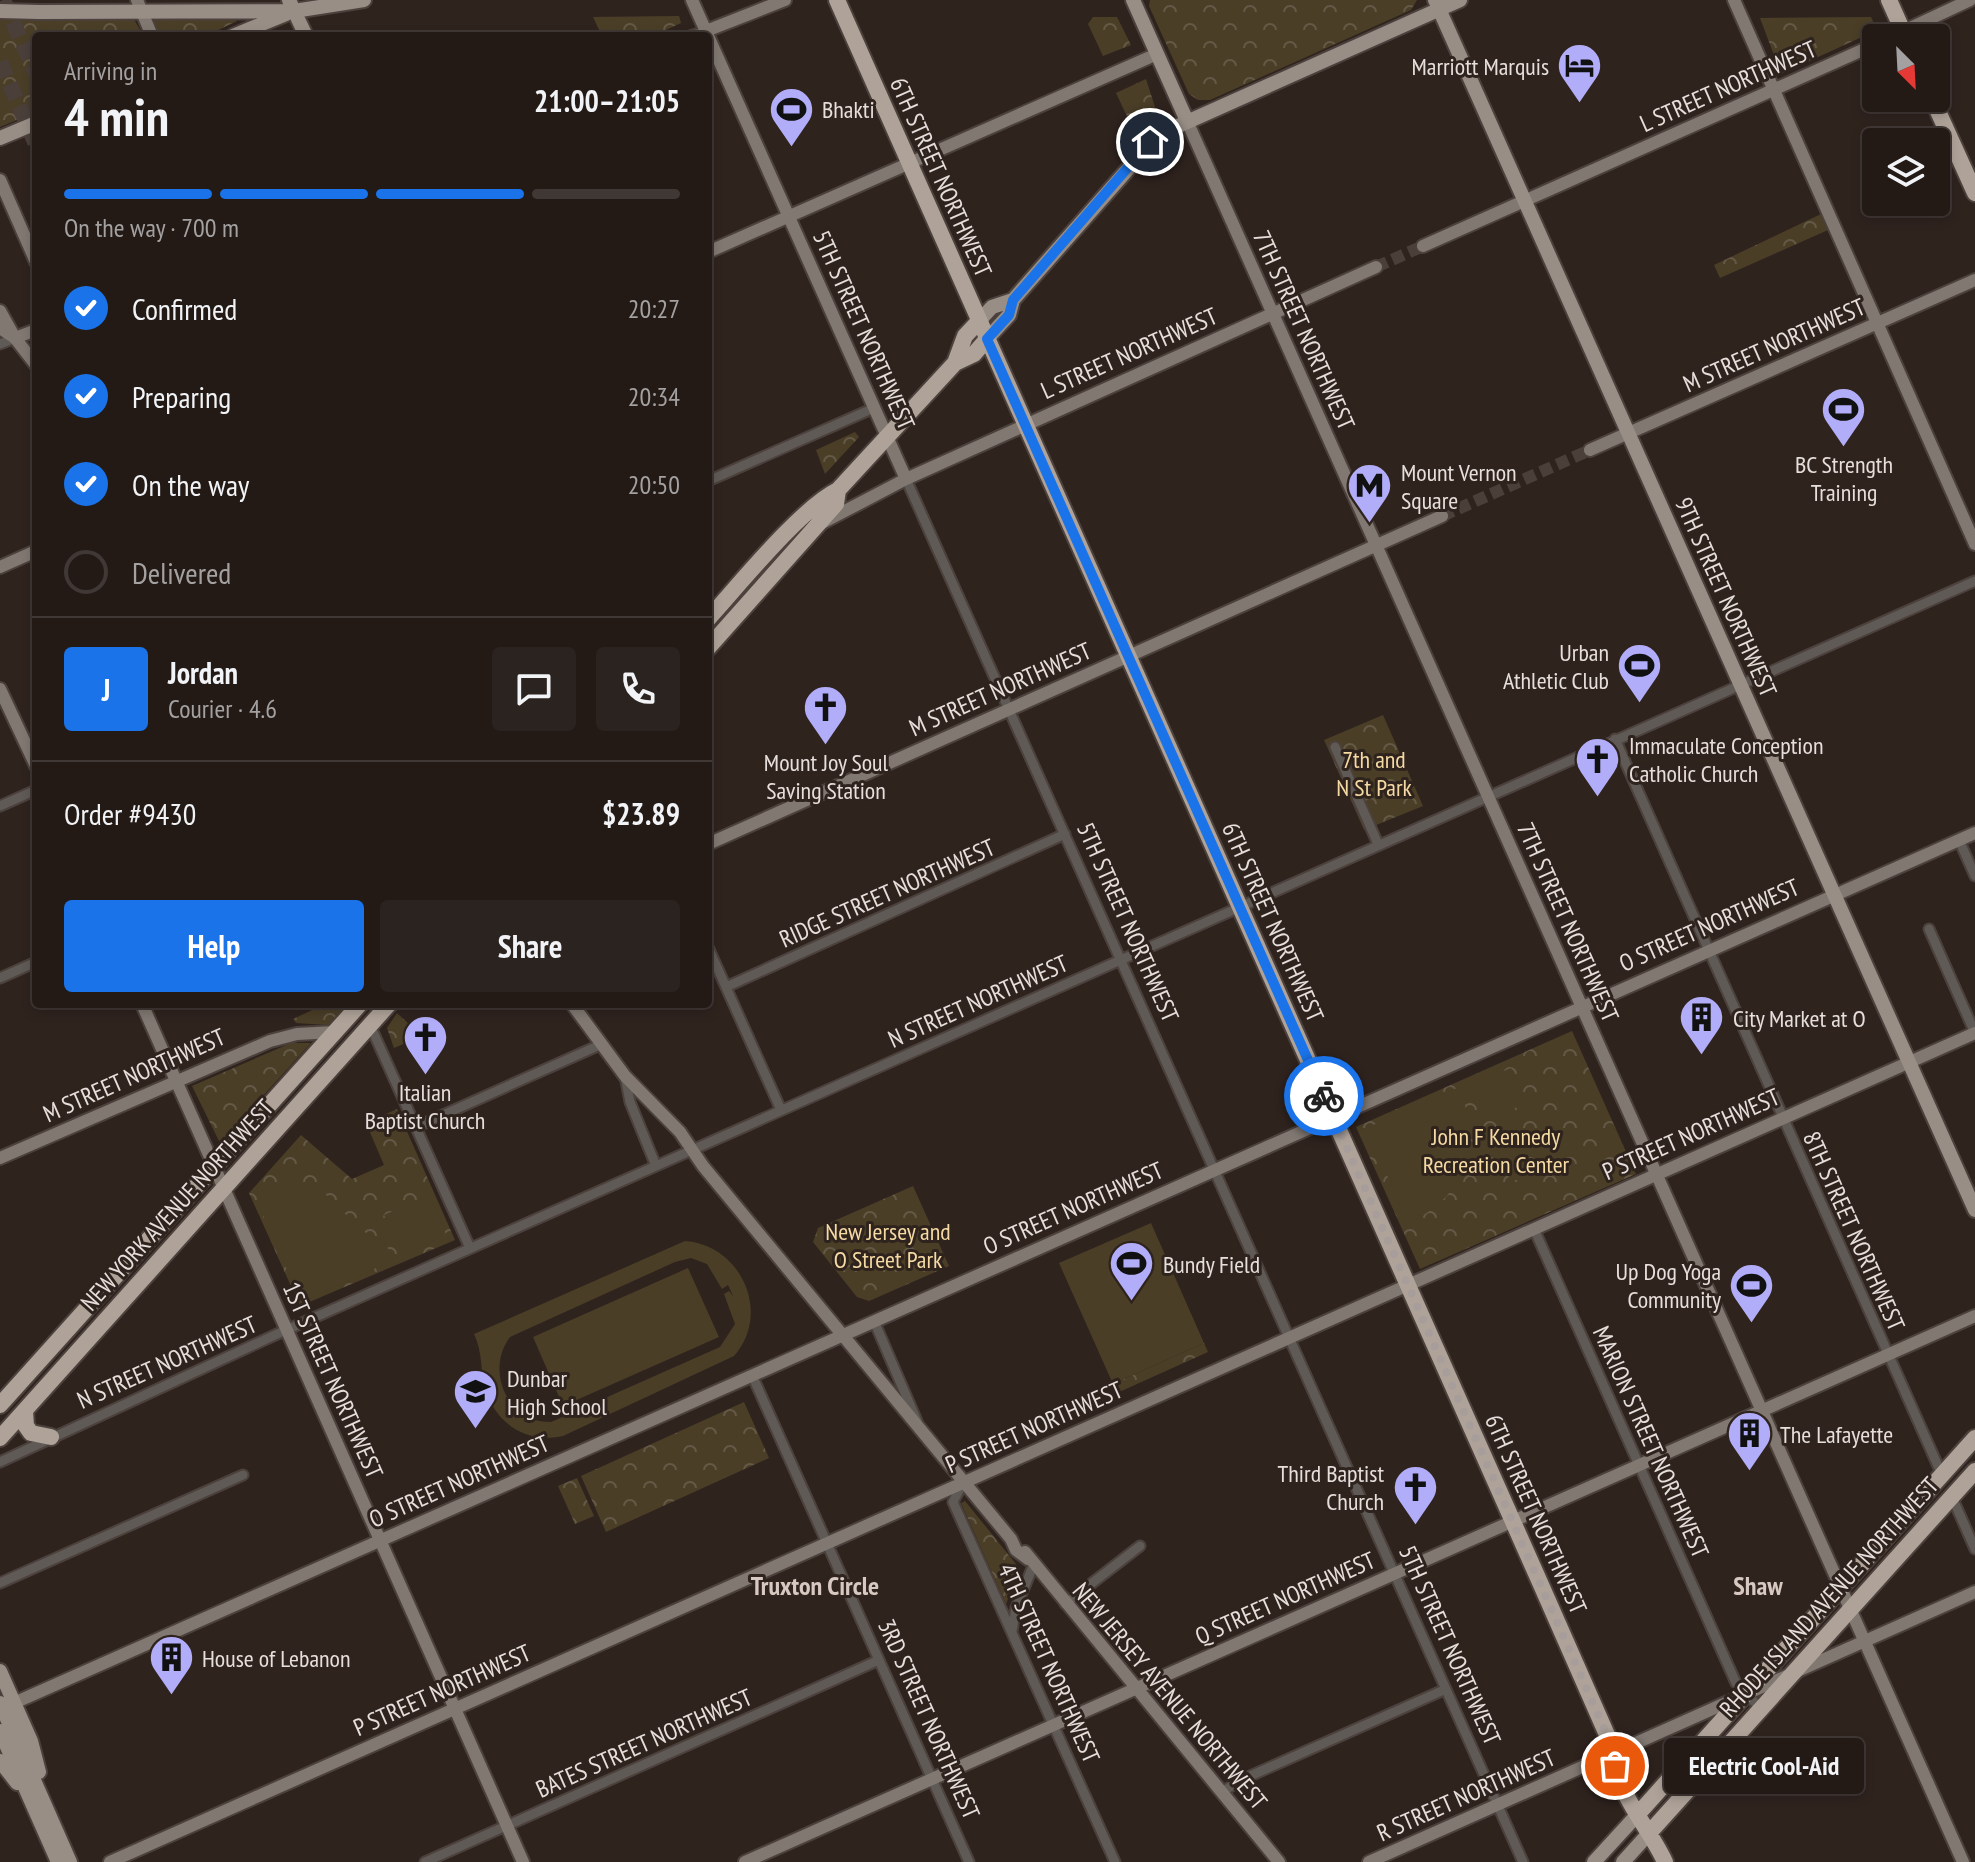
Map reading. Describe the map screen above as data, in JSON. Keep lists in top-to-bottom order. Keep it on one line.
{"streets":{"highway":["6TH STREET NORTHWEST","NEW YORK AVENUE NORTHWEST","RHODE ISLAND AVENUE NORTHWEST"],"main road":["7TH STREET NORTHWEST","9TH STREET NORTHWEST"],"street":["L STREET NORTHWEST","5TH STREET NORTHWEST","M STREET NORTHWEST","RIDGE STREET NORTHWEST","O STREET NORTHWEST","N STREET NORTHWEST","P STREET NORTHWEST","8TH STREET NORTHWEST","1ST STREET NORTHWEST","MARION STREET NORTHWEST","Q STREET NORTHWEST","4TH STREET NORTHWEST","NEW JERSEY AVENUE NORTHWEST","3RD STREET NORTHWEST","BATES STREET NORTHWEST","R STREET NORTHWEST"]},"crossings":[["L STREET NORTHWEST","6TH STREET NORTHWEST"],["L STREET NORTHWEST","5TH STREET NORTHWEST"],["L STREET NORTHWEST","7TH STREET NORTHWEST"],["L STREET NORTHWEST","9TH STREET NORTHWEST"],["6TH STREET NORTHWEST","M STREET NORTHWEST"],["6TH STREET NORTHWEST","O STREET NORTHWEST"],["6TH STREET NORTHWEST","N STREET NORTHWEST"],["6TH STREET NORTHWEST","P STREET NORTHWEST"],["6TH STREET NORTHWEST","RHODE ISLAND AVENUE NORTHWEST"],["6TH STREET NORTHWEST","Q STREET NORTHWEST"],["6TH STREET NORTHWEST","R STREET NORTHWEST"],["5TH STREET NORTHWEST","M STREET NORTHWEST"],["5TH STREET NORTHWEST","RIDGE STREET NORTHWEST"],["5TH STREET NORTHWEST","O STREET NORTHWEST"],["5TH STREET NORTHWEST","N STREET NORTHWEST"],["5TH STREET NORTHWEST","P STREET NORTHWEST"],["5TH STREET NORTHWEST","Q STREET NORTHWEST"],["5TH STREET NORTHWEST","R STREET NORTHWEST"],["7TH STREET NORTHWEST","M STREET NORTHWEST"],["7TH STREET NORTHWEST","O STREET NORTHWEST"],["7TH STREET NORTHWEST","N STREET NORTHWEST"],["7TH STREET NORTHWEST","P STREET NORTHWEST"],["7TH STREET NORTHWEST","RHODE ISLAND AVENUE NORTHWEST"],["7TH STREET NORTHWEST","Q STREET NORTHWEST"],["7TH STREET NORTHWEST","R STREET NORTHWEST"],["M STREET NORTHWEST","9TH STREET NORTHWEST"],["M STREET NORTHWEST","NEW YORK AVENUE NORTHWEST"],["M STREET NORTHWEST","1ST STREET NORTHWEST"],["9TH STREET NORTHWEST","O STREET NORTHWEST"],["9TH STREET NORTHWEST","N STREET NORTHWEST"],["9TH STREET NORTHWEST","P STREET NORTHWEST"],["O STREET NORTHWEST","8TH STREET NORTHWEST"],["O STREET NORTHWEST","1ST STREET NORTHWEST"],["O STREET NORTHWEST","NEW JERSEY AVENUE NORTHWEST"],["O STREET NORTHWEST","3RD STREET NORTHWEST"],["N STREET NORTHWEST","8TH STREET NORTHWEST"],["N STREET NORTHWEST","1ST STREET NORTHWEST"],["N STREET NORTHWEST","NEW JERSEY AVENUE NORTHWEST"],["P STREET NORTHWEST","8TH STREET NORTHWEST"],["P STREET NORTHWEST","1ST STREET NORTHWEST"],["P STREET NORTHWEST","MARION STREET NORTHWEST"],["P STREET NORTHWEST","4TH STREET NORTHWEST"],["P STREET NORTHWEST","NEW JERSEY AVENUE NORTHWEST"],["P STREET NORTHWEST","3RD STREET NORTHWEST"],["NEW YORK AVENUE NORTHWEST","1ST STREET NORTHWEST"],["8TH STREET NORTHWEST","RHODE ISLAND AVENUE NORTHWEST"],["8TH STREET NORTHWEST","Q STREET NORTHWEST"],["1ST STREET NORTHWEST","BATES STREET NORTHWEST"],["MARION STREET NORTHWEST","RHODE ISLAND AVENUE NORTHWEST"],["MARION STREET NORTHWEST","Q STREET NORTHWEST"],["MARION STREET NORTHWEST","R STREET NORTHWEST"],["RHODE ISLAND AVENUE NORTHWEST","R STREET NORTHWEST"],["Q STREET NORTHWEST","4TH STREET NORTHWEST"],["Q STREET NORTHWEST","NEW JERSEY AVENUE NORTHWEST"],["Q STREET NORTHWEST","3RD STREET NORTHWEST"],["4TH STREET NORTHWEST","NEW JERSEY AVENUE NORTHWEST"],["3RD STREET NORTHWEST","BATES STREET NORTHWEST"]],"districts":["Truxton Circle","Shaw"],"parks":["7th and N St Park","John F Kennedy Recreation Center","New Jersey and O Street Park"],"places":{"hotel":["Marriott Marquis"],"sports":["Bhakti","BC Strength Training","Urban Athletic Club","Bundy Field","Up Dog Yoga Community"],"metro station":["Mount Vernon Square"],"church":["Mount Joy Soul Saving Station","Immaculate Conception Catholic Church","Italian Baptist Church","Third Baptist Church"],"building":["City Market at O","The Lafayette","House of Lebanon"],"school or university":["Dunbar High School"],"other":["Electric Cool-Aid"]},"north":"bottom right","page":{"heading":["4 min","Arriving in","21:00–21:05"],"panel":["Jordan","Courier · 4.6","Order #9430","$23.89"],"bar":"On the way · 700 m","list":[["Confirmed","20:27"],["Preparing","20:34"],["On the way","20:50"],"Delivered"],"round":"J","buttons":["Help","Share"],"bubble":"Electric Cool-Aid"}}
